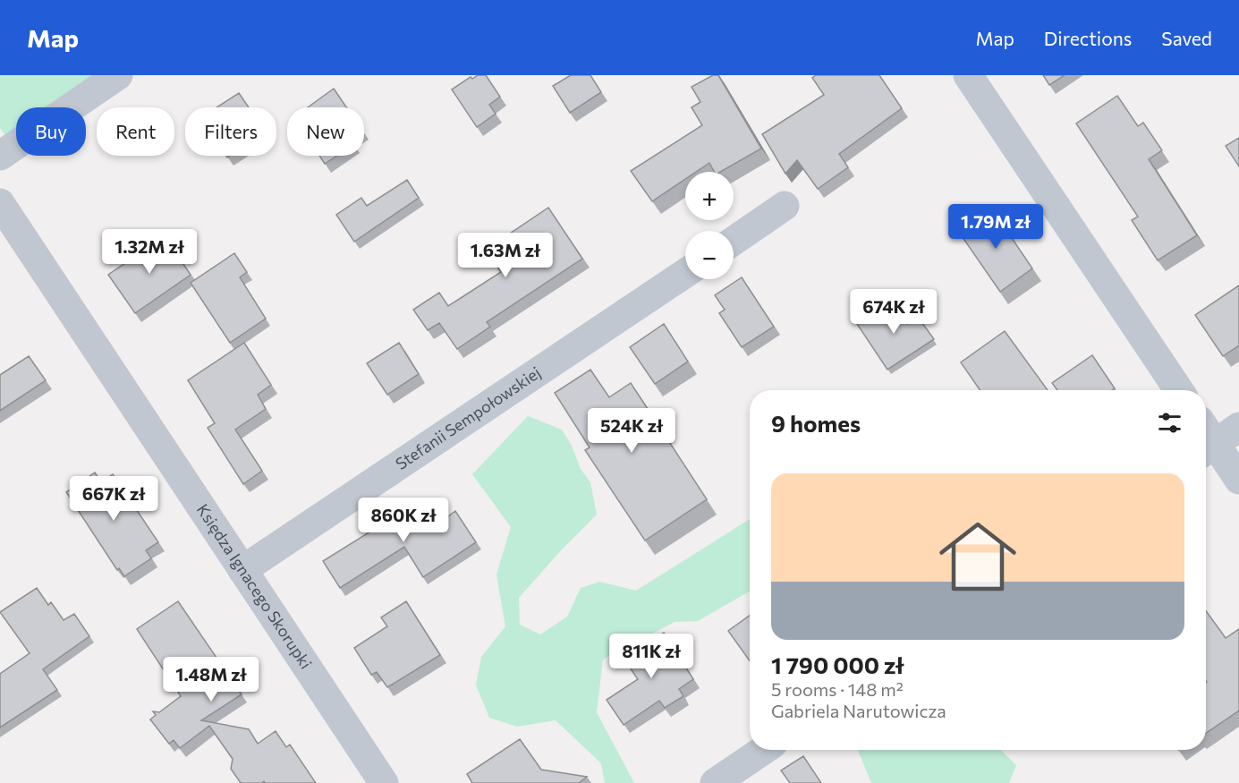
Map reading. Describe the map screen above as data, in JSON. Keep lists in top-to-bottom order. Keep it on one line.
{"streets":{"street":["Stefanii Sempołowskiej","Księdza Ignacego Skorupki"]},"crossings":[["Stefanii Sempołowskiej","Księdza Ignacego Skorupki"]],"page":{"header":"Map","nav":["Map","Directions","Saved"],"chip":["Buy","Rent","Filters","New"],"map_buttons":["+","−"],"price":["1.79M zł","1.32M zł","1.63M zł","674K zł","524K zł","667K zł","860K zł","811K zł","1.48M zł"],"heading":"9 homes","list":[{"name":"1 790 000 zł","note":"5 rooms · 148 m² · Gabriela Narutowicza"}]}}
